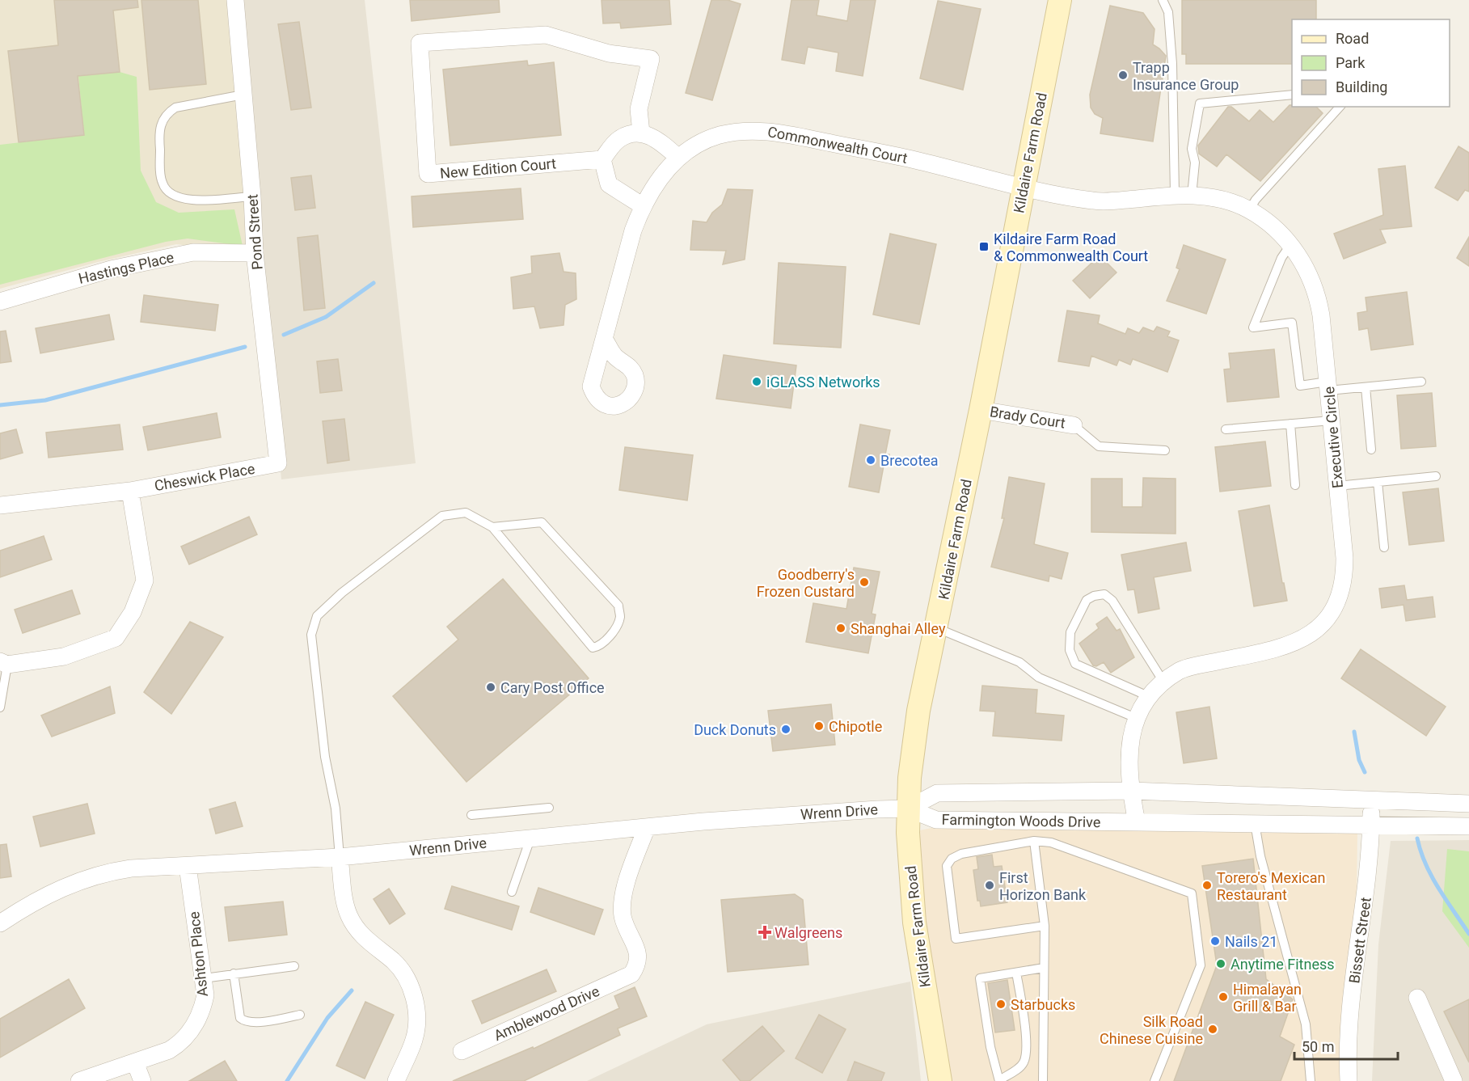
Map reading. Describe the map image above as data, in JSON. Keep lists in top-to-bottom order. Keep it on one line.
{"streets":{"main road":["Kildaire Farm Road"],"street":["Commonwealth Court","New Edition Court","Pond Street","Hastings Place","Brady Court","Executive Circle","Cheswick Place","Wrenn Drive","Farmington Woods Drive","Bissett Street","Ashton Place","Amblewood Drive"]},"crossings":[["Commonwealth Court","Kildaire Farm Road"],["Commonwealth Court","Executive Circle"],["Kildaire Farm Road","Brady Court"],["Kildaire Farm Road","Executive Circle"],["Kildaire Farm Road","Wrenn Drive"],["Kildaire Farm Road","Farmington Woods Drive"],["Pond Street","Hastings Place"],["Pond Street","Cheswick Place"],["Executive Circle","Farmington Woods Drive"],["Wrenn Drive","Farmington Woods Drive"],["Wrenn Drive","Ashton Place"],["Wrenn Drive","Amblewood Drive"],["Farmington Woods Drive","Bissett Street"]],"places":{"other":["Trapp Insurance Group","iGLASS Networks","Brecotea","Goodberry's Frozen Custard","Shanghai Alley","Cary Post Office","Chipotle","Duck Donuts","First Horizon Bank","Torero's Mexican Restaurant","Nails 21","Anytime Fitness","Himalayan Grill & Bar","Starbucks","Silk Road Chinese Cuisine"],"transit":["Kildaire Farm Road & Commonwealth Court"],"health":["Walgreens"]},"legend":["Road","Park","Building"],"scale_bar":"50 m"}
